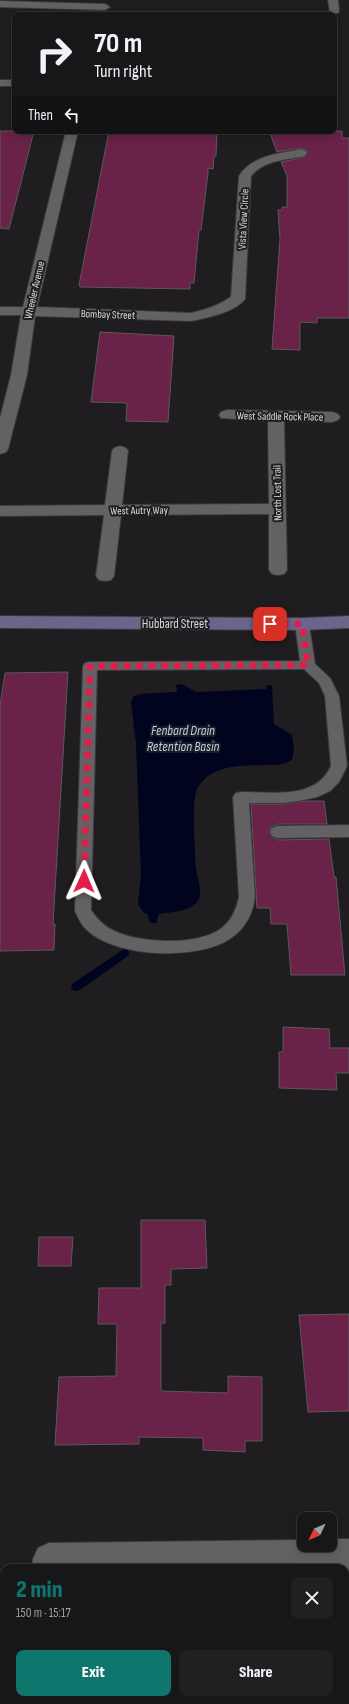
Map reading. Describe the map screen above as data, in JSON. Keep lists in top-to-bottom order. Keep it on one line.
{"streets":{"main road":["Hubbard Street"],"street":["Vista View Circle","Wheeler Avenue","Bombay Street","West Saddle Rock Place","North Lost Trail","West Autry Way"]},"crossings":[["Vista View Circle","Bombay Street"],["Wheeler Avenue","Bombay Street"],["West Saddle Rock Place","North Lost Trail"],["North Lost Trail","West Autry Way"]],"water":["Fenbard Drain Retention Basin"],"north":"bottom left","page":{"turn":["70 m","Turn right"],"then":"Then","heading":["2 min","150 m · 15:17"],"buttons":["Exit","Share"]}}
